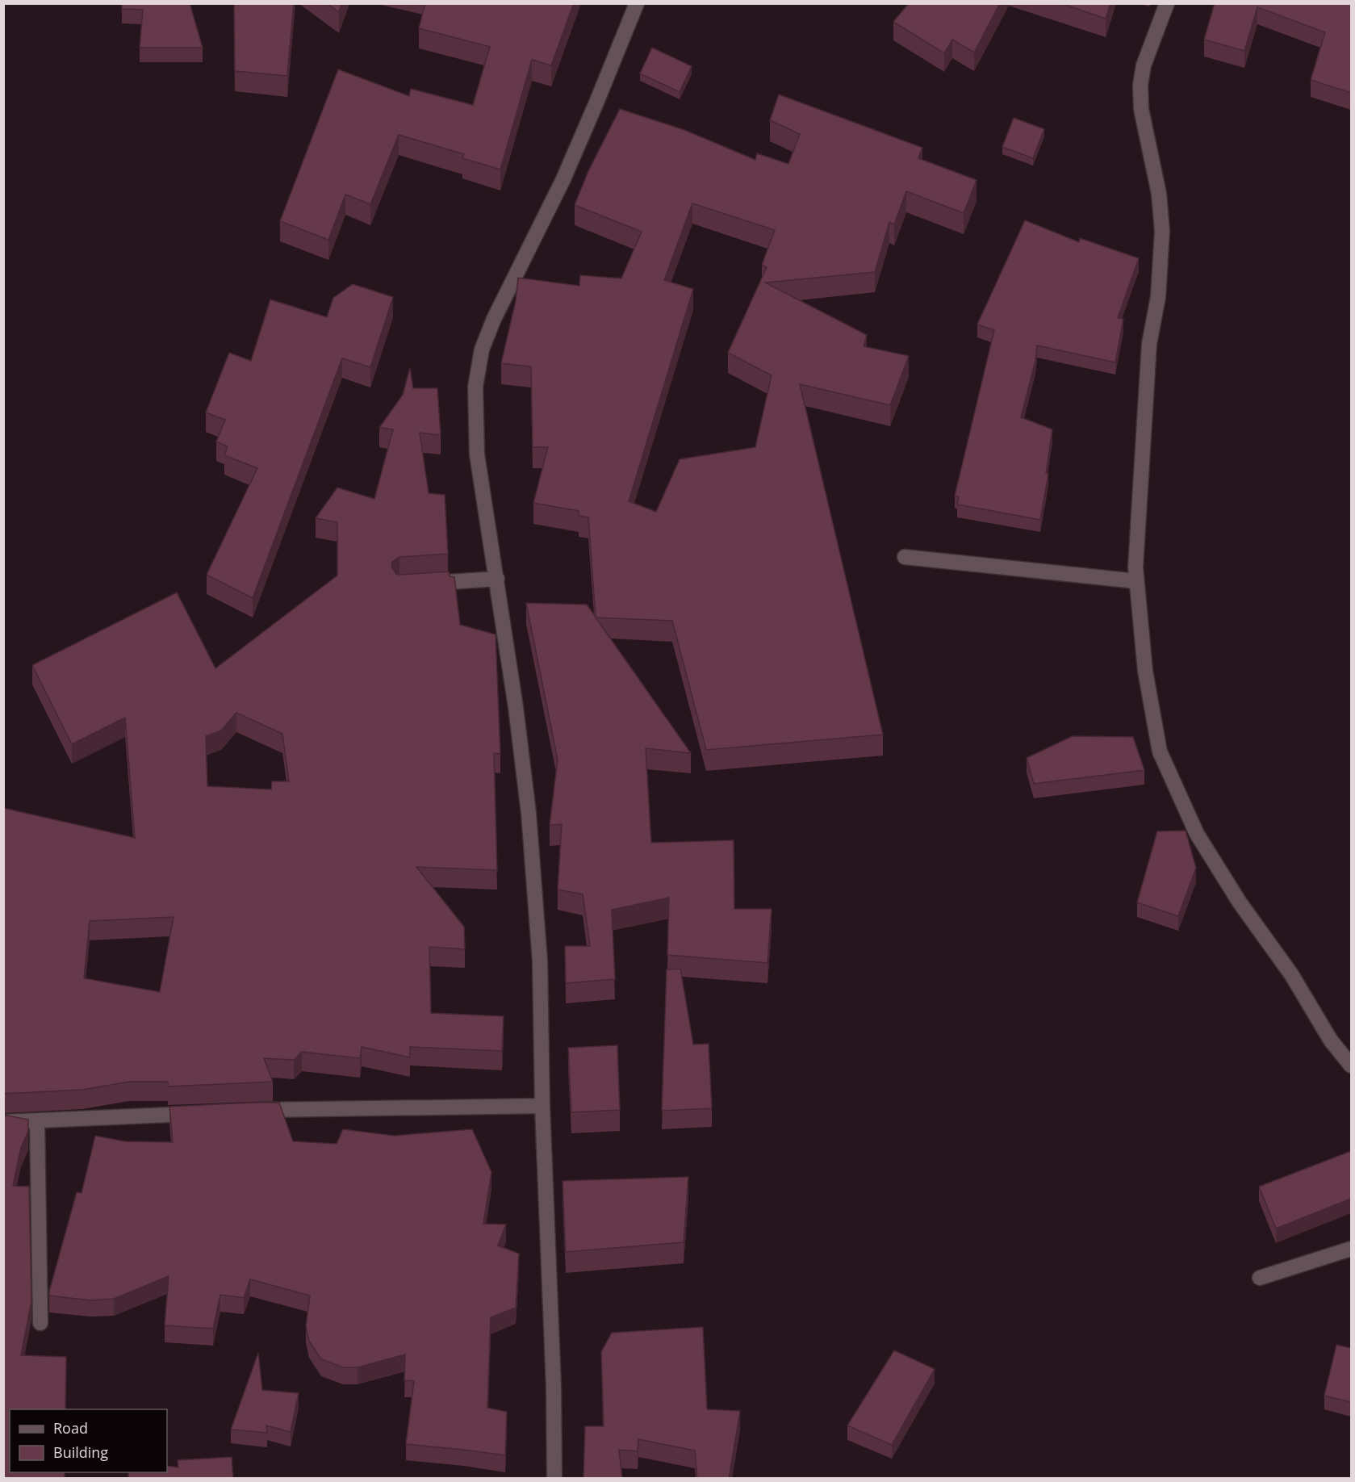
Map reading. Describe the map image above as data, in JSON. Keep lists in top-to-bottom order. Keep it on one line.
{"legend":["Road","Building"]}
